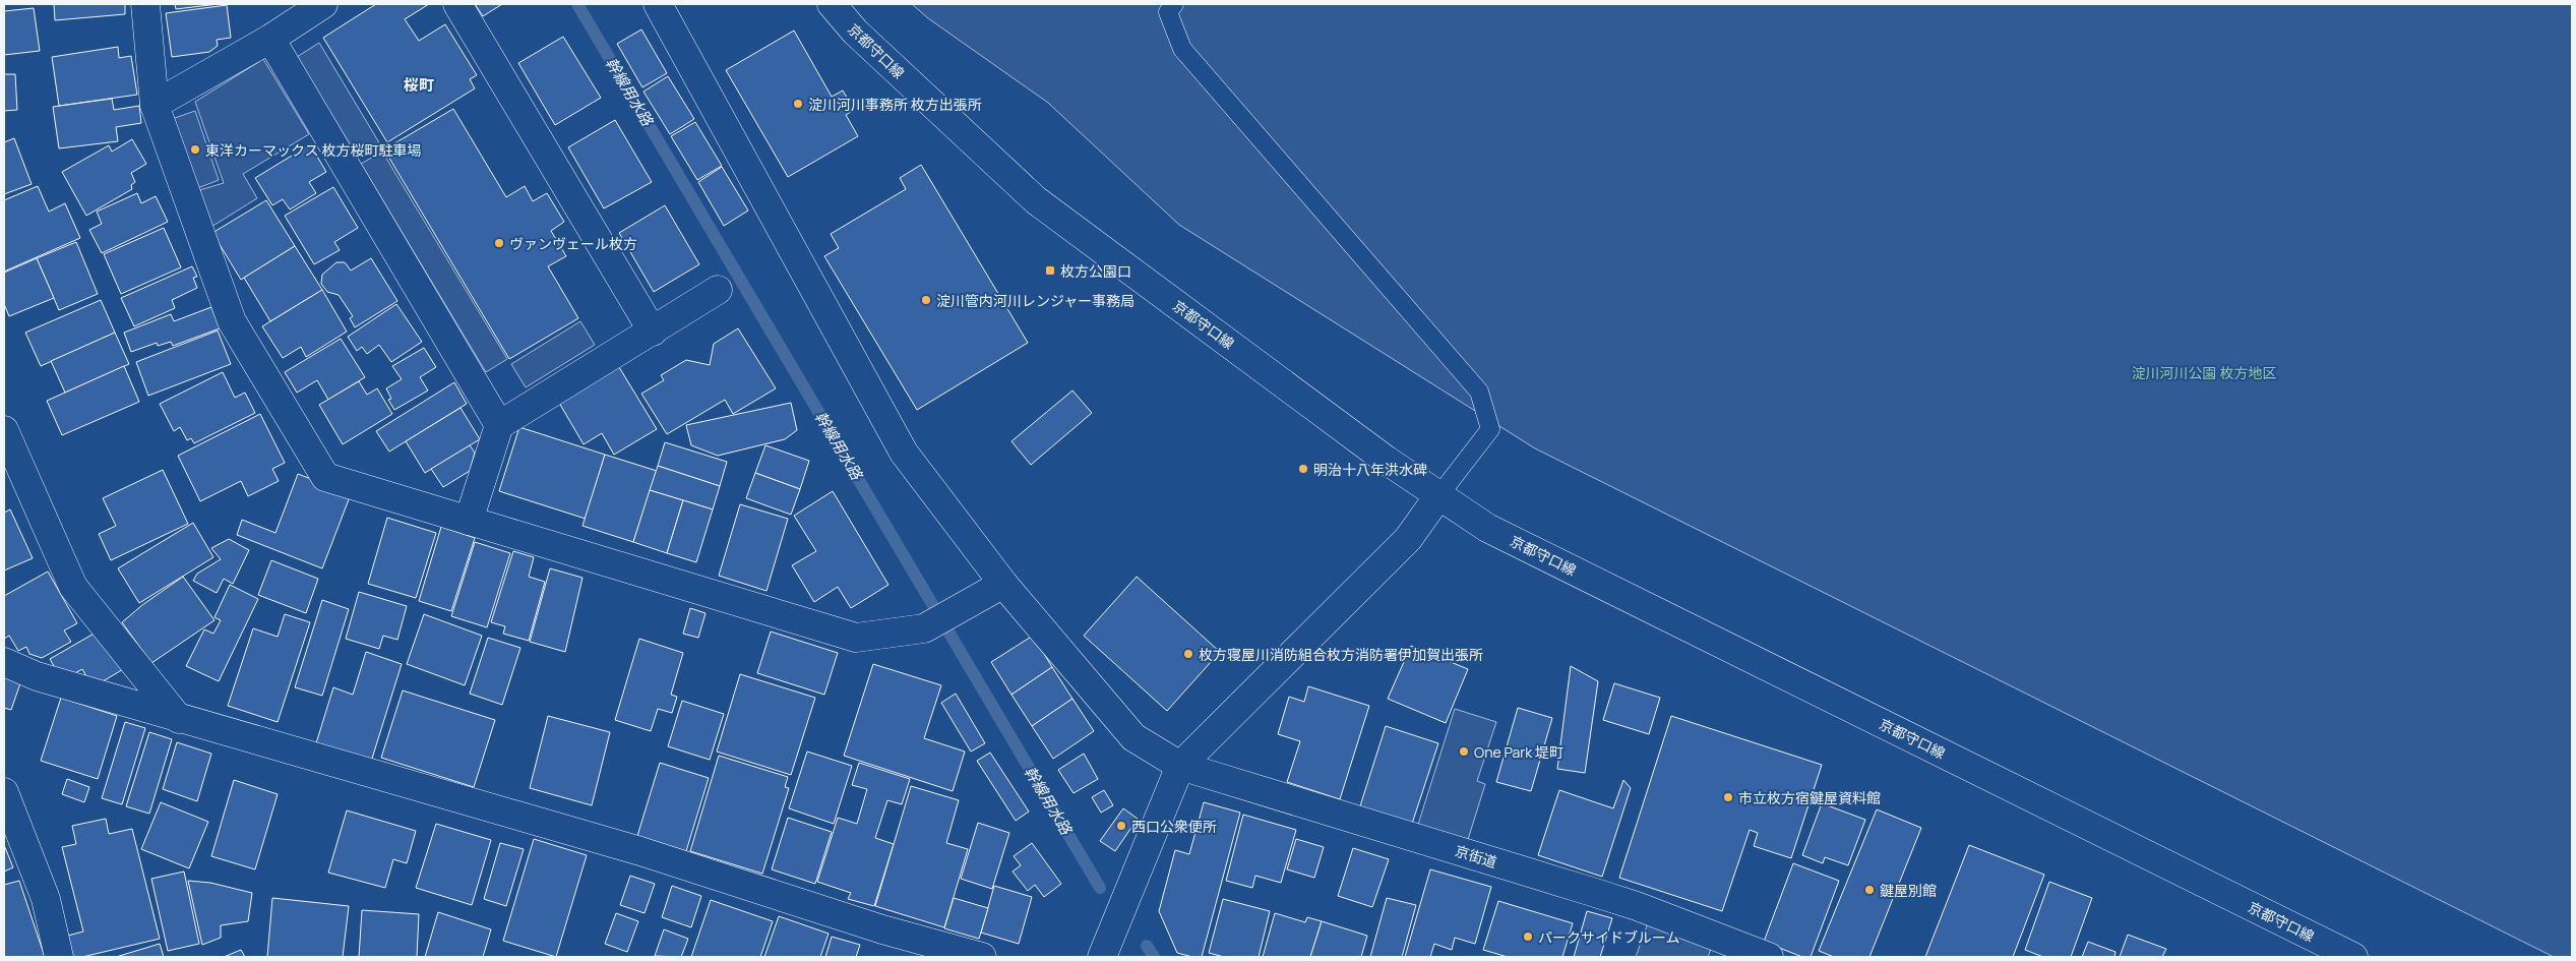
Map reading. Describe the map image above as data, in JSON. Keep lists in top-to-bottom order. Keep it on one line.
{"streets":{"street":["京都守口線","京街道"]},"districts":["桜町"],"water":["幹線用水路"],"parks":["淀川河川公園 枚方地区"],"places":{"other":["淀川河川事務所 枚方出張所","東洋カーマックス 枚方桜町駐車場","ヴァンヴェール枚方","淀川管内河川レンジャー事務局","明治十八年洪水碑","枚方寝屋川消防組合枚方消防署伊加賀出張所","One Park 堤町","市立枚方宿鍵屋資料館","西口公衆便所","鍵屋別館","パークサイドブルーム"],"transit":["枚方公園口"]}}
